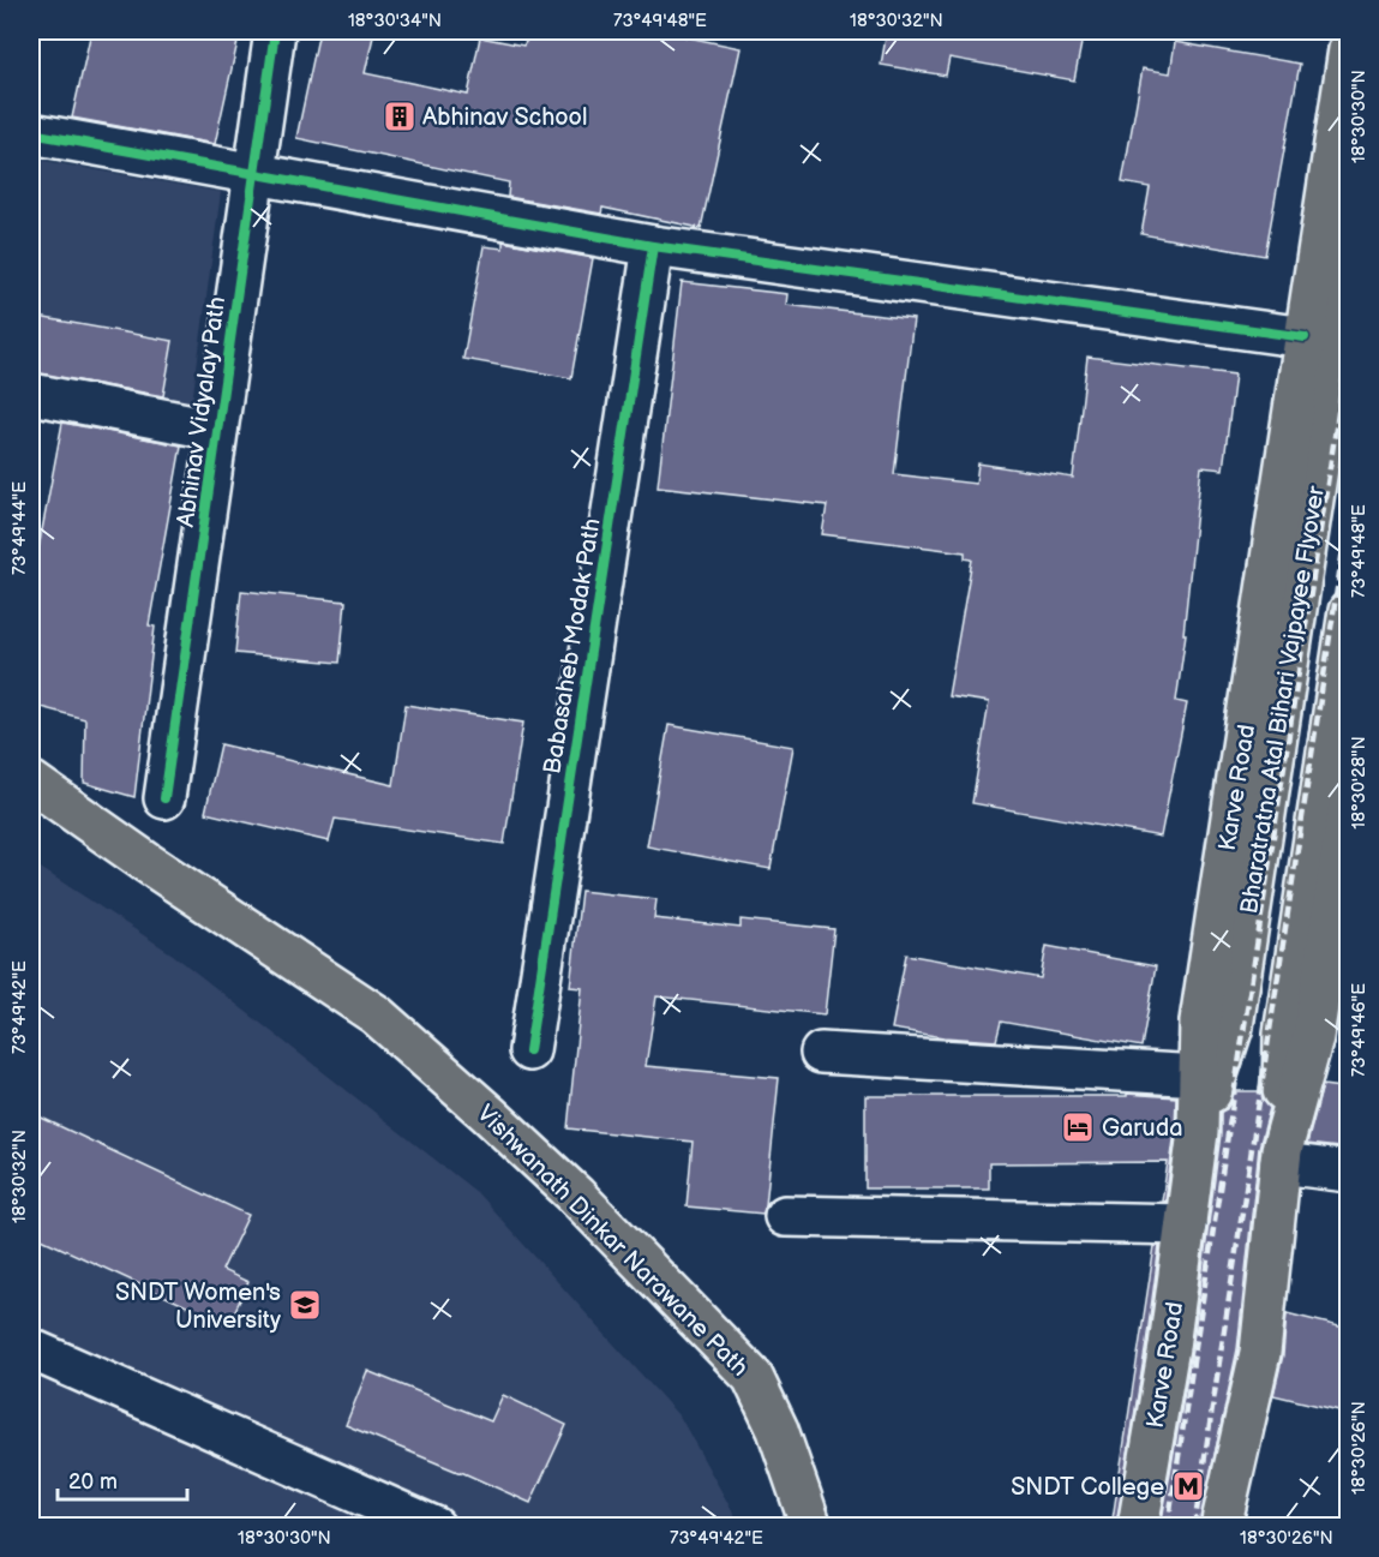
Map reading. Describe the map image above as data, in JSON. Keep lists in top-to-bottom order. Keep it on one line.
{"streets":{"main road":["Bharatratna Atal Bihari Vajpayee Flyover","Karve Road","Vishwanath Dinkar Narawane Path"],"street":["Abhinav Vidyalay Path","Babasaheb Modak Path"]},"crossings":[["Bharatratna Atal Bihari Vajpayee Flyover","Karve Road"]],"places":{"building":["Abhinav School"],"hotel":["Garuda"],"school or university":["SNDT Women's University"],"metro station":["SNDT College"]},"scale_bar":"20 m","coordinates":["18°30'34\"N","73°49'48\"E","18°30'32\"N","18°30'30\"N","73°49'44\"E","18°30'28\"N","73°49'42\"E","73°49'46\"E","18°30'26\"N"]}
